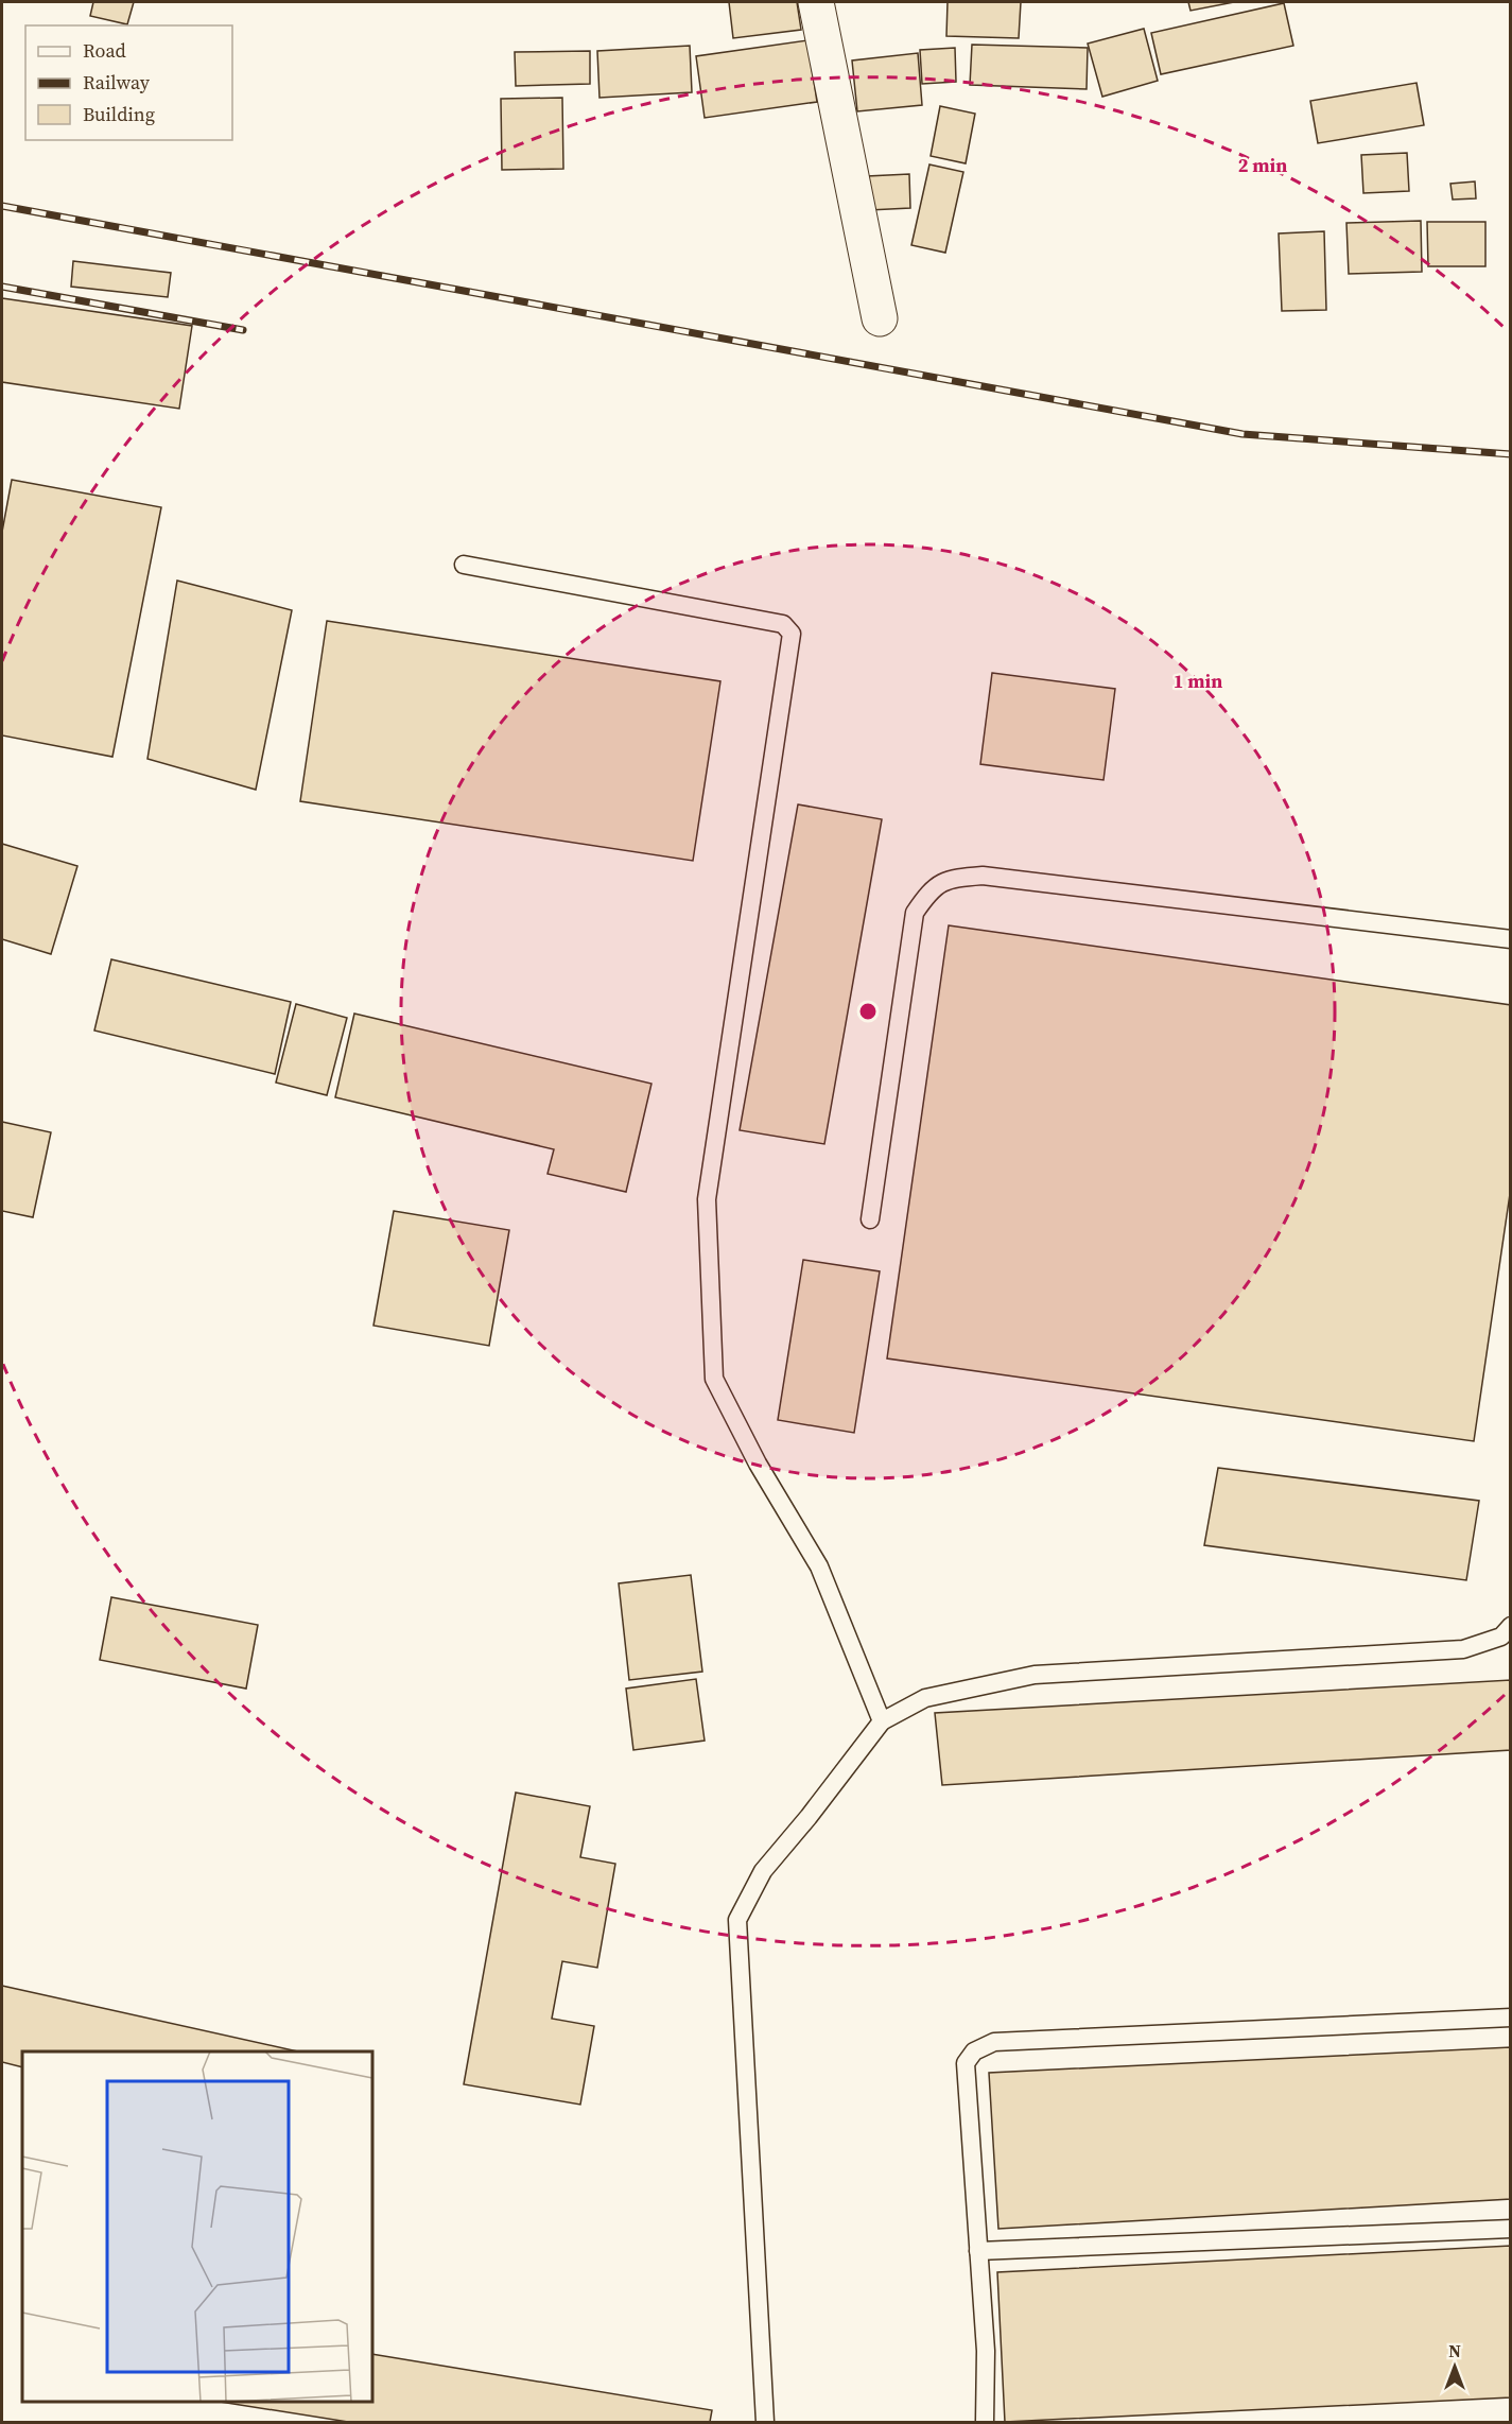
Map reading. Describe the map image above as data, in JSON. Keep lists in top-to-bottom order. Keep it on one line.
{"legend":["Road","Railway","Building"],"north":"top","rings":["2 min","1 min"]}
